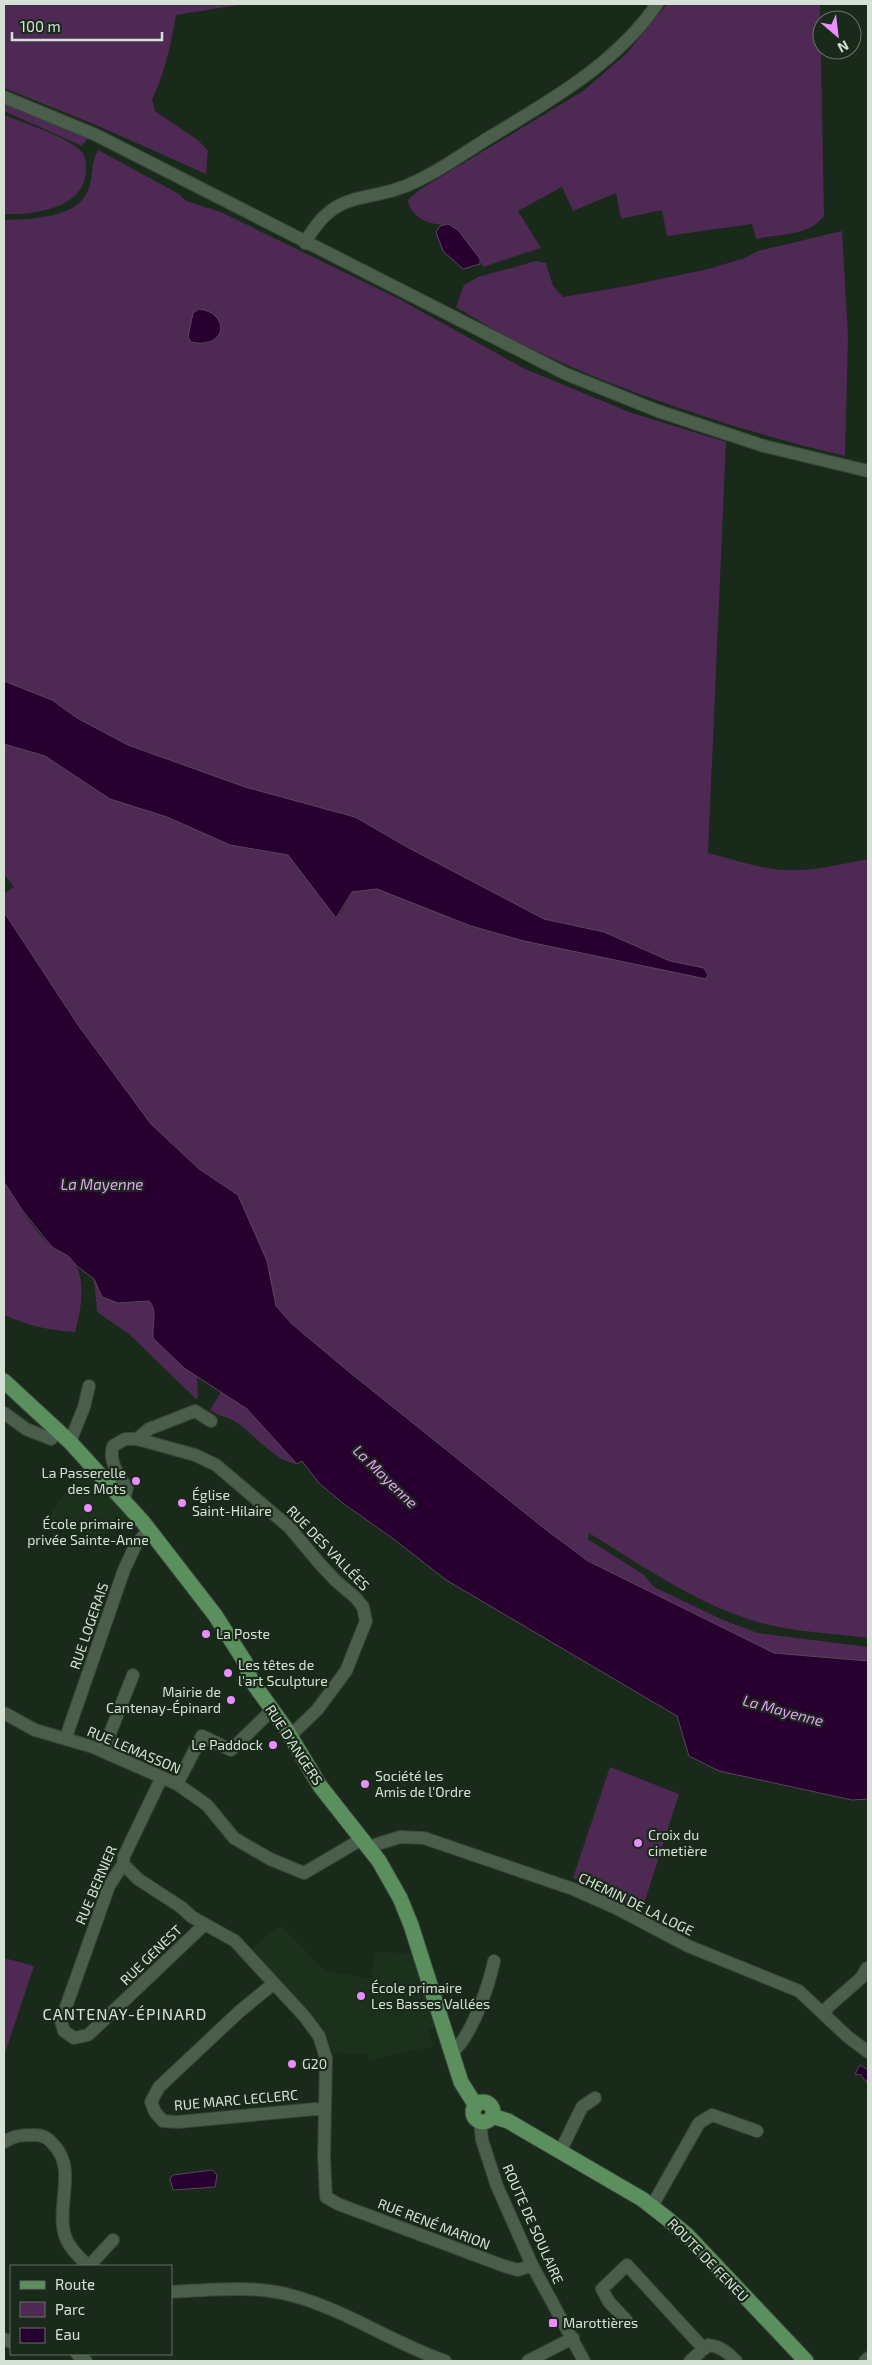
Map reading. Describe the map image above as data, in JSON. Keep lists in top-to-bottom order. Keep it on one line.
{"streets":{"main road":["RUE D'ANGERS","ROUTE DE FENEU"],"street":["RUE DES VALLÉES","RUE LOGERAIS","RUE LEMASSON","RUE BERNIER","CHEMIN DE LA LOGE","RUE GENEST","RUE MARC LECLERC","RUE RENÉ MARION","ROUTE DE SOULAIRE"]},"crossings":[["RUE DES VALLÉES","RUE D'ANGERS"],["RUE LOGERAIS","RUE D'ANGERS"],["RUE LOGERAIS","RUE LEMASSON"],["RUE D'ANGERS","RUE LEMASSON"],["RUE D'ANGERS","CHEMIN DE LA LOGE"],["RUE D'ANGERS","ROUTE DE FENEU"],["RUE LEMASSON","RUE BERNIER"],["RUE LEMASSON","CHEMIN DE LA LOGE"],["RUE BERNIER","RUE GENEST"],["RUE MARC LECLERC","RUE RENÉ MARION"],["RUE RENÉ MARION","ROUTE DE SOULAIRE"],["ROUTE DE SOULAIRE","ROUTE DE FENEU"]],"districts":["CANTENAY-ÉPINARD"],"water":["La Mayenne"],"places":{"other":["La Passerelle des Mots","Église Saint-Hilaire","École primaire privée Sainte-Anne","La Poste","Les têtes de l'art Sculpture","Mairie de Cantenay-Épinard","Le Paddock","Société les Amis de l'Ordre","Croix du cimetière","École primaire Les Basses Vallées","G20"],"transit":["Marottières"]},"legend":["Route","Parc","Eau"],"scale_bar":"100 m","north":"bottom right"}
